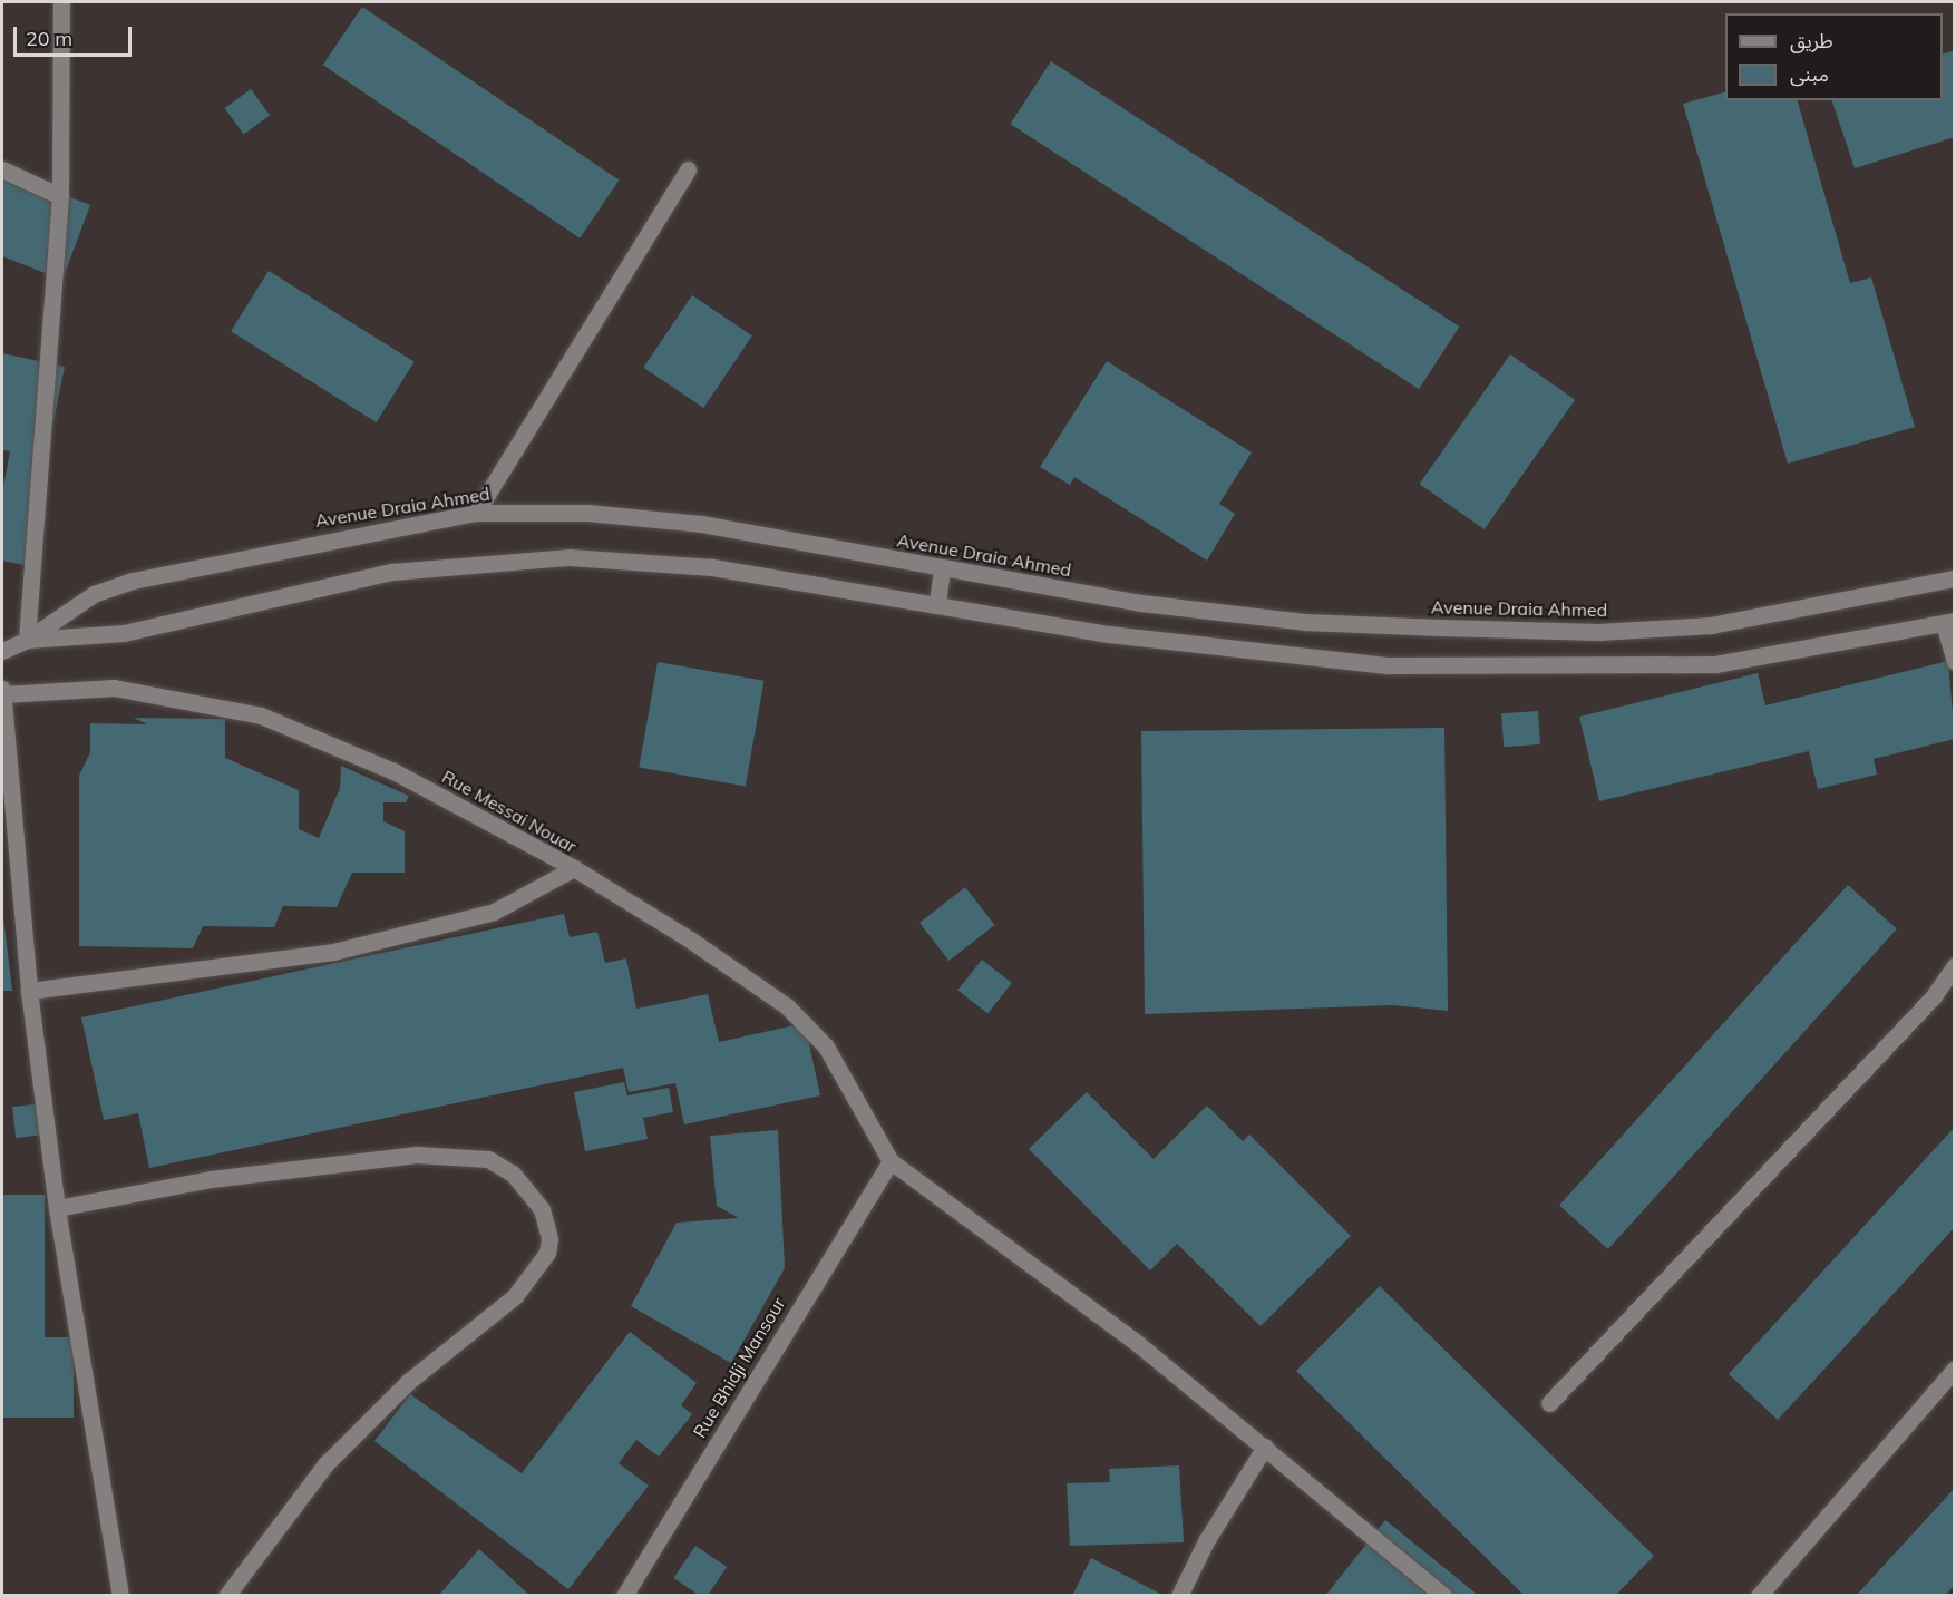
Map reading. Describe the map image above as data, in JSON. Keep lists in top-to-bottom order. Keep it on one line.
{"streets":{"street":["Avenue Draia Ahmed","Rue Messai Nouar","Rue Bhidji Mansour"]},"crossings":[["Rue Messai Nouar","Rue Bhidji Mansour"]],"legend":["طريق","مبنى"],"scale_bar":"20 m"}
